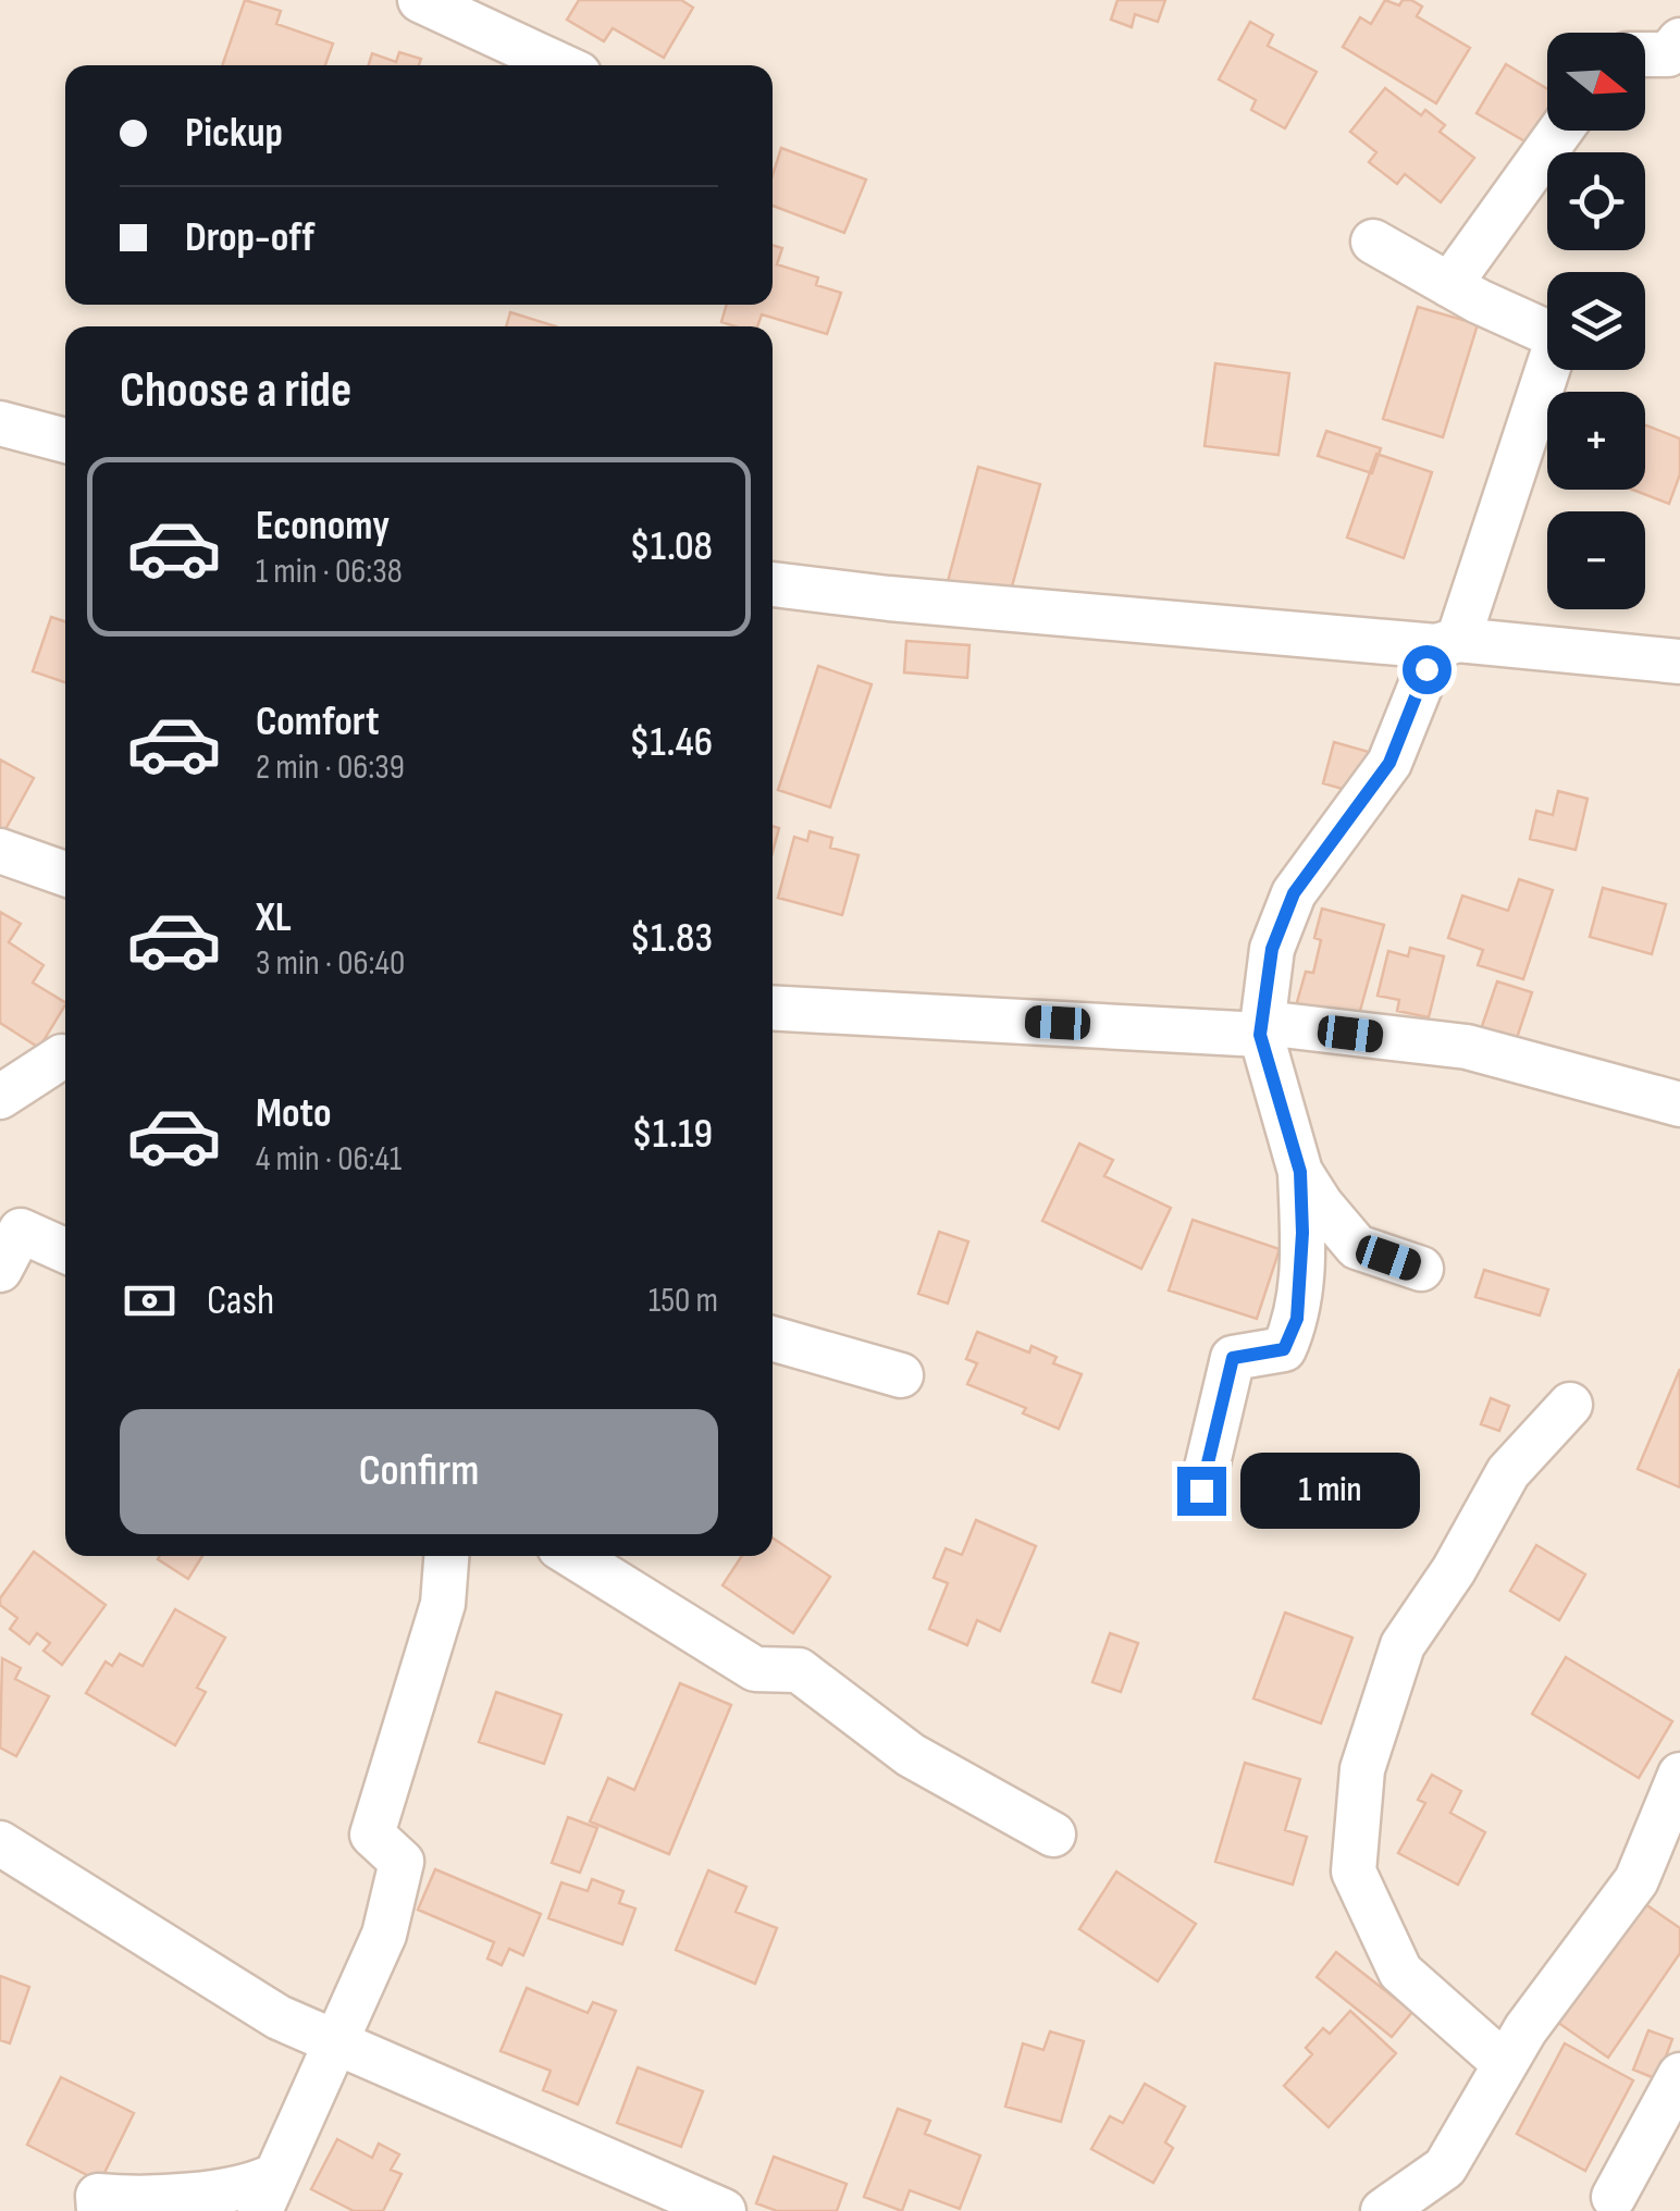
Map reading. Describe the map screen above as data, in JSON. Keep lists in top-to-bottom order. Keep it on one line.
{"north":"right","page":{"map_buttons":["+","−"],"banner":["Pickup","Drop-off"],"heading":"Choose a ride","list":[{"name":"Economy","note":"1 min · 06:38","value":"$1.08"},{"name":"Comfort","note":"2 min · 06:39","value":"$1.46"},{"name":"XL","note":"3 min · 06:40","value":"$1.83"},{"name":"Moto","note":"4 min · 06:41","value":"$1.19"}],"pay":["Cash","150 m"],"buttons":"Confirm","bubble":"1 min"}}
